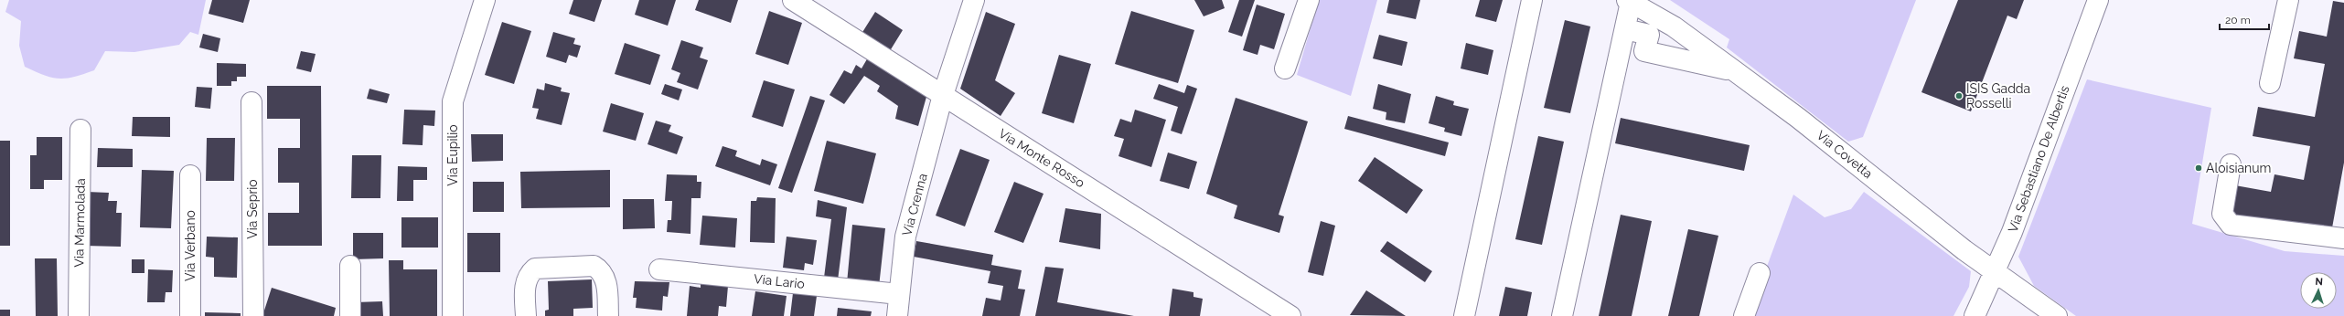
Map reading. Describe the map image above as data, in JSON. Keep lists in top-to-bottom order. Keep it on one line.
{"streets":{"street":["Via Covetta","Via Eupilio","Via Monte Rosso","Via Sebastiano De Albertis","Via Crenna","Via Seprio","Via Marmolada","Via Verbano","Via Lario"]},"crossings":[["Via Covetta","Via Sebastiano De Albertis"],["Via Monte Rosso","Via Crenna"],["Via Crenna","Via Lario"]],"places":["ISIS Gadda Rosselli","Aloisianum"],"scale_bar":"20 m","north":"top"}
